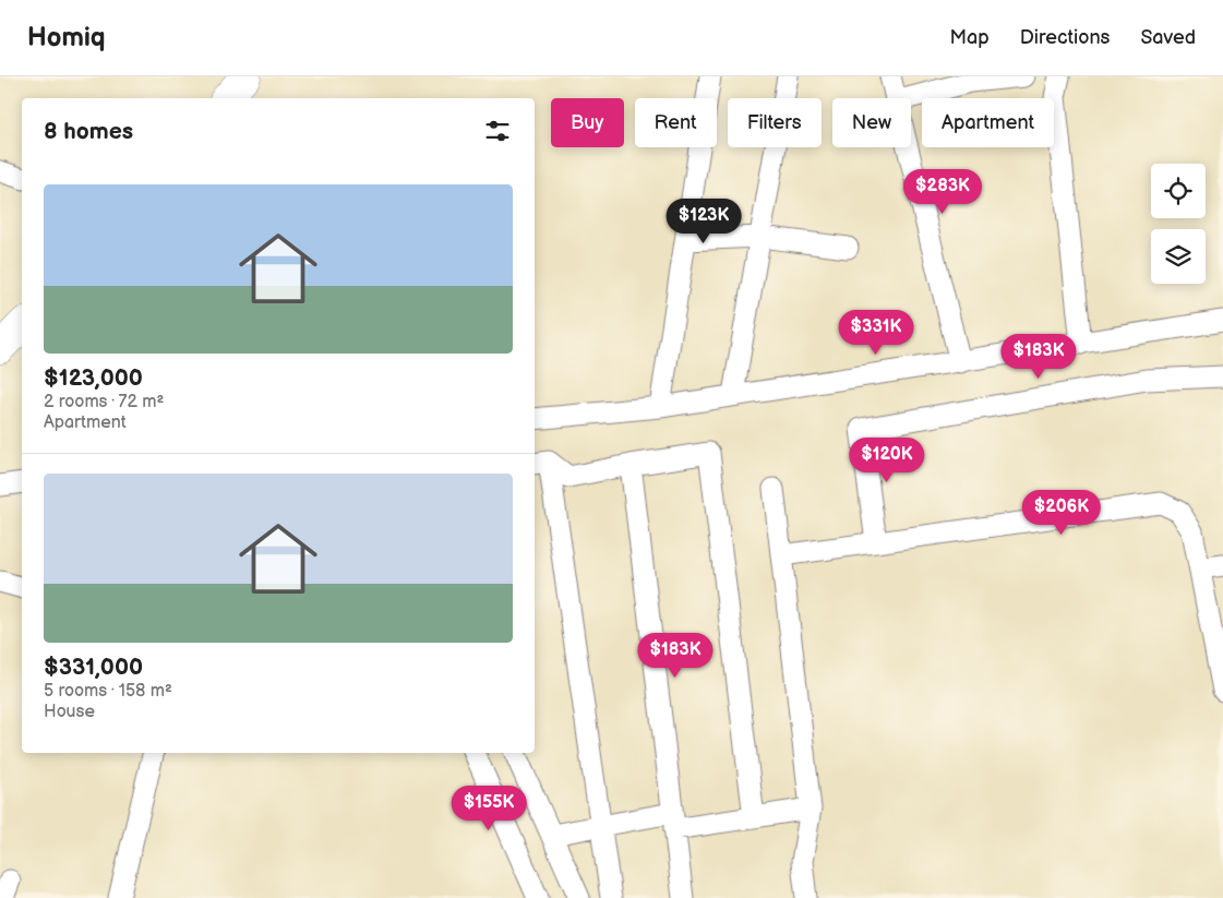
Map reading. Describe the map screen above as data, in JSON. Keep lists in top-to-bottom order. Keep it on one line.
{"page":{"header":"Homiq","nav":["Map","Directions","Saved"],"chip":["Buy","Rent","Filters","New","Apartment"],"heading":"8 homes","list":[{"name":"$123,000","note":"2 rooms · 72 m² · Apartment"},{"name":"$331,000","note":"5 rooms · 158 m² · House"}],"price":["$283K","$123K","$331K","$183K","$120K","$206K","$183K","$155K"]}}
